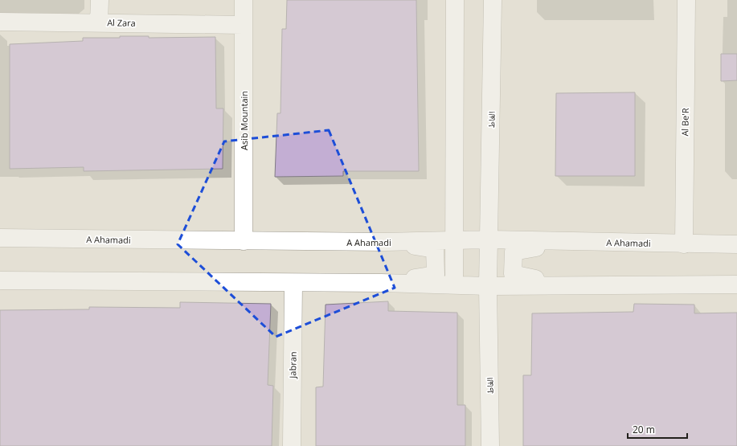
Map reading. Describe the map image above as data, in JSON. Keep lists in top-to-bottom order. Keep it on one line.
{"streets":{"street":["Al Zara","الغاط","Asib Mountain","Al Be'R","A Ahamadi","Jabran"]},"crossings":[["Al Zara","Asib Mountain"],["الغاط","A Ahamadi"],["Asib Mountain","A Ahamadi"],["Al Be'R","A Ahamadi"]],"scale_bar":"20 m"}
